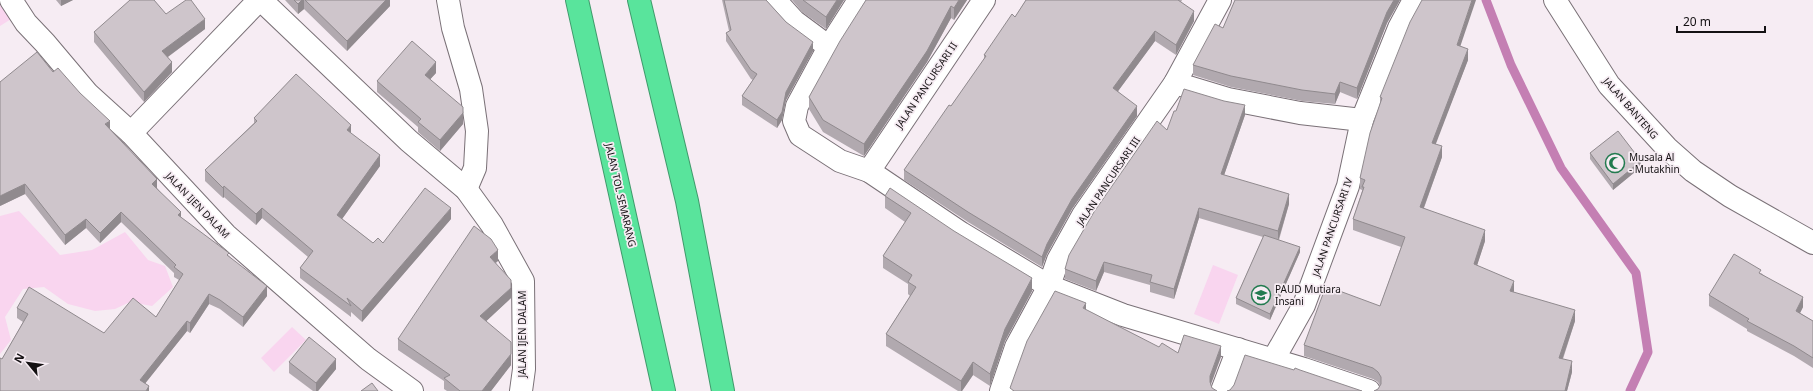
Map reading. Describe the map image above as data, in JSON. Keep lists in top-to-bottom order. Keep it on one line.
{"streets":{"highway":["JALAN TOL SEMARANG"],"street":["JALAN PANCURSARI II","JALAN BANTENG","JALAN PANCURSARI III","JALAN IJEN DALAM","JALAN PANCURSARI IV"]},"places":{"mosque":["Musala Al - Mutakhin"],"school or university":["PAUD Mutiara Insani"]},"scale_bar":"20 m","north":"top left"}
